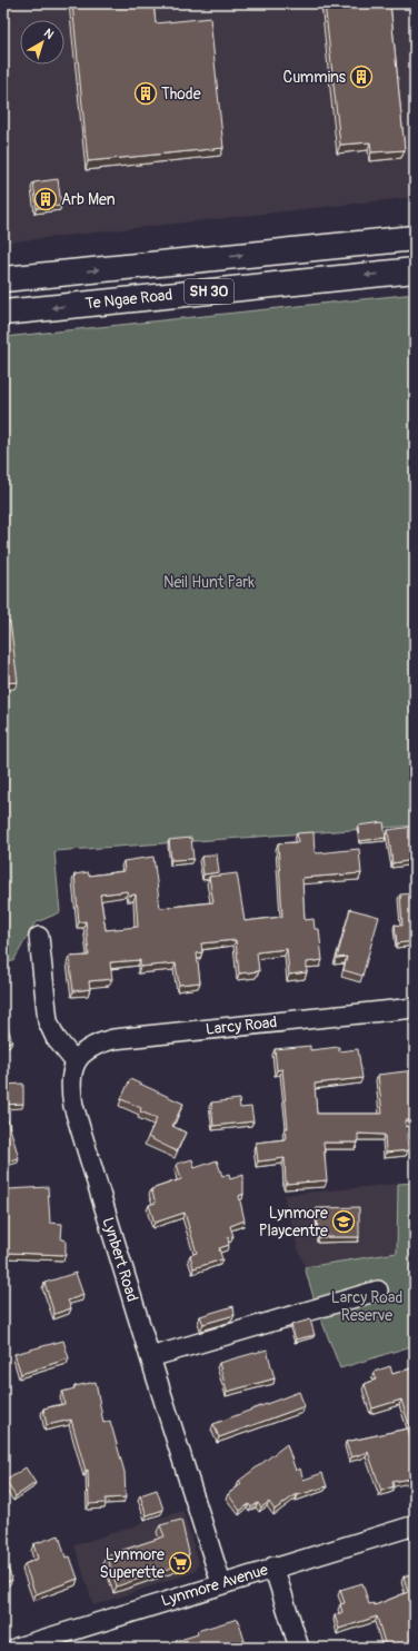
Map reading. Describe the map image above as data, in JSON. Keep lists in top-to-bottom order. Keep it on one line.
{"streets":{"highway":["SH 30","Te Ngae Road"],"street":["Larcy Road","Lynbert Road","Lynmore Avenue"]},"crossings":[["Larcy Road","Lynbert Road"],["Lynbert Road","Lynmore Avenue"]],"parks":["Neil Hunt Park","Larcy Road Reserve"],"places":{"building":["Cummins","Thode","Arb Men"],"school or university":["Lynmore Playcentre"],"supermarket":["Lynmore Superette"]},"north":"top right"}
